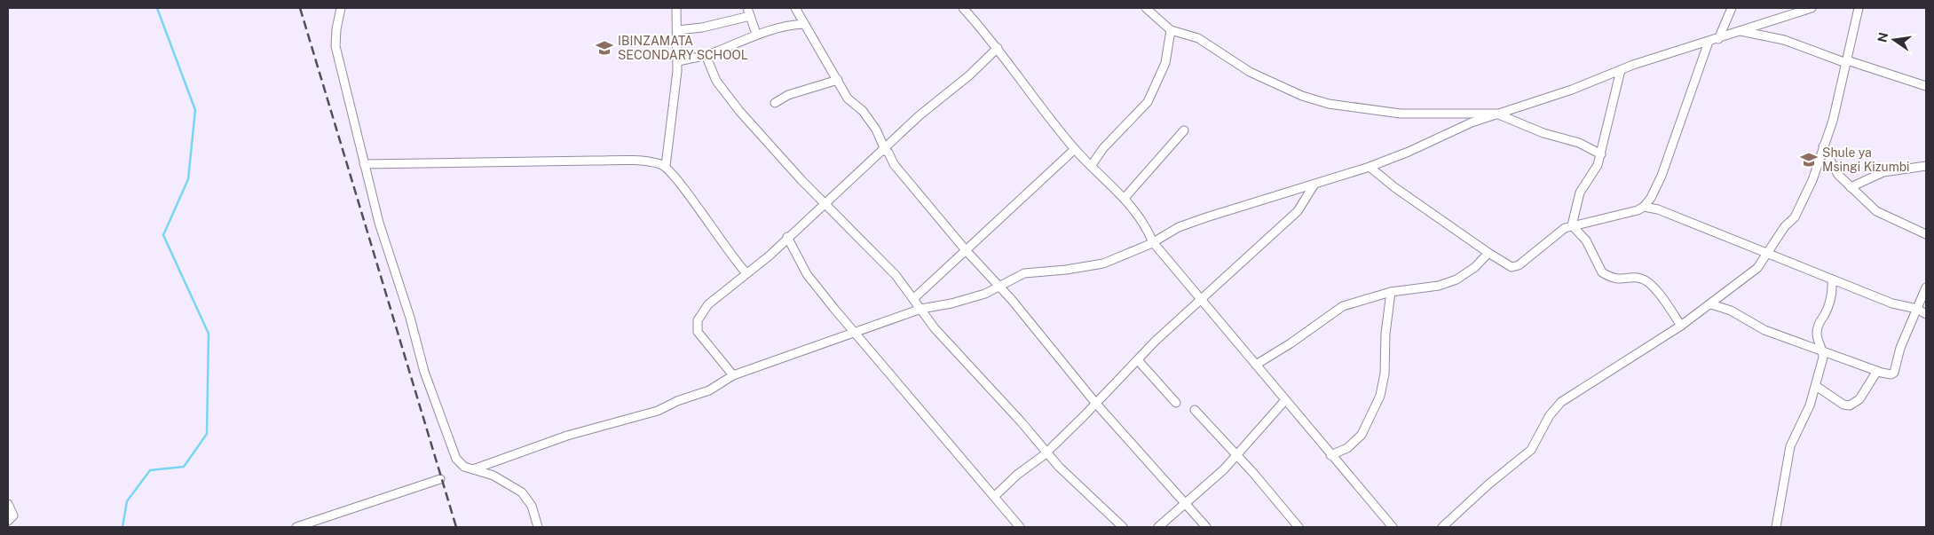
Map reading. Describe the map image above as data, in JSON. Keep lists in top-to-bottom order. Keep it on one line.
{"places":{"school or university":["IBINZAMATA SECONDARY SCHOOL","Shule ya Msingi Kizumbi"]},"north":"left"}
